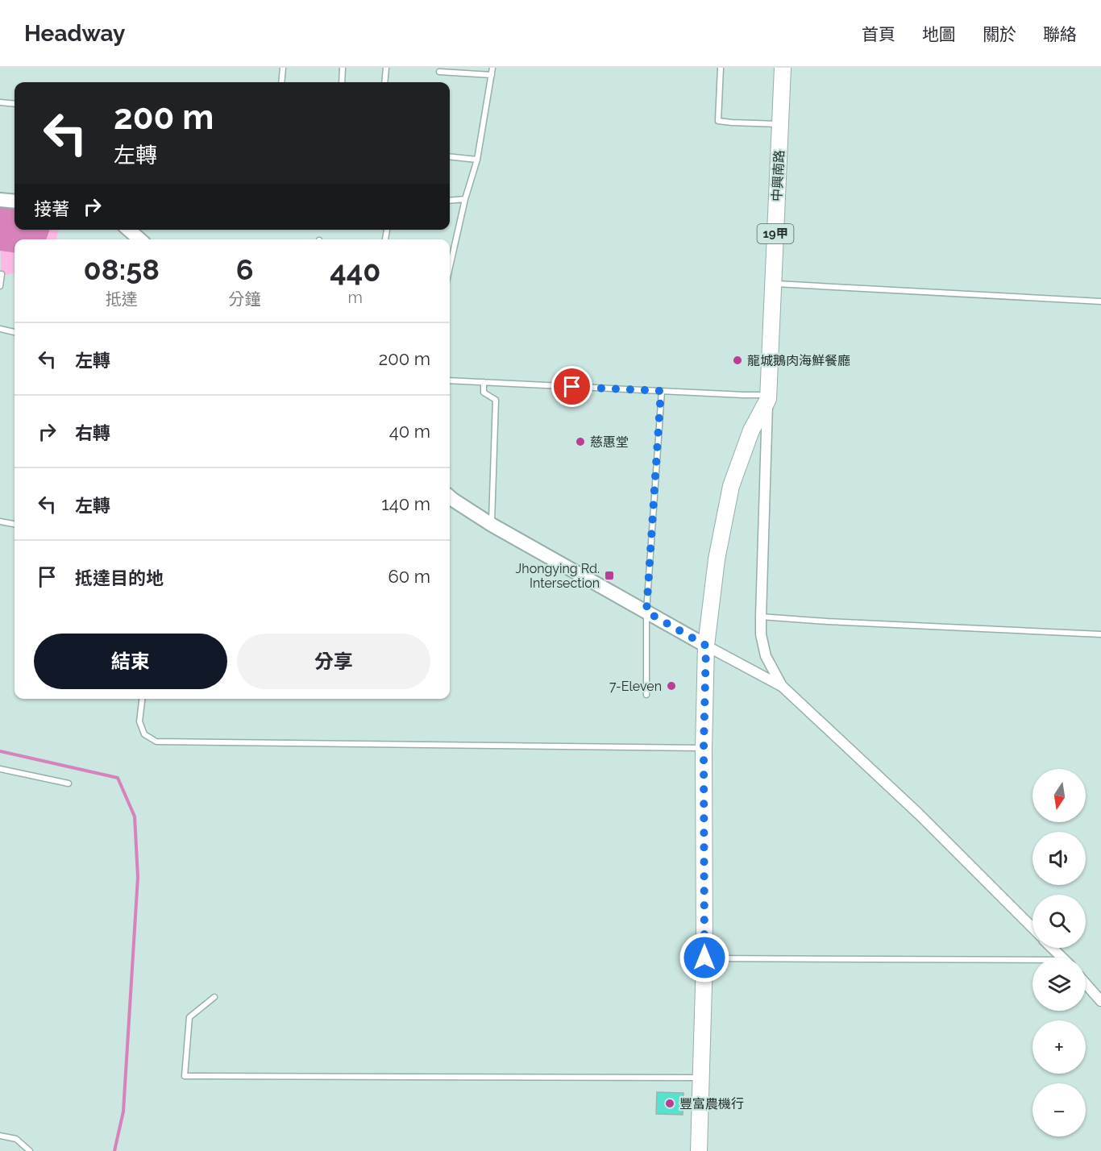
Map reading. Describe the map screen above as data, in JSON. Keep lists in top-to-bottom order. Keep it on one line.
{"streets":{"main road":["中興南路","19甲"]},"crossings":[["中興南路","19甲"]],"places":{"other":["龍城鵝肉海鮮餐廳","慈惠堂","7-Eleven","豐富農機行"],"transit":["Jhongying Rd. Intersection"]},"north":"bottom","page":{"header":"Headway","nav":["首頁","地圖","關於","聯絡"],"turn":["200 m","左轉"],"then":"接著","eta":["08:58","抵達","6","分鐘","440","m"],"list":[{"name":"左轉","value":"200 m"},{"name":"右轉","value":"40 m"},{"name":"左轉","value":"140 m"},{"name":"抵達目的地","value":"60 m"}],"buttons":["結束","分享"],"map_buttons":["+","−"]}}
